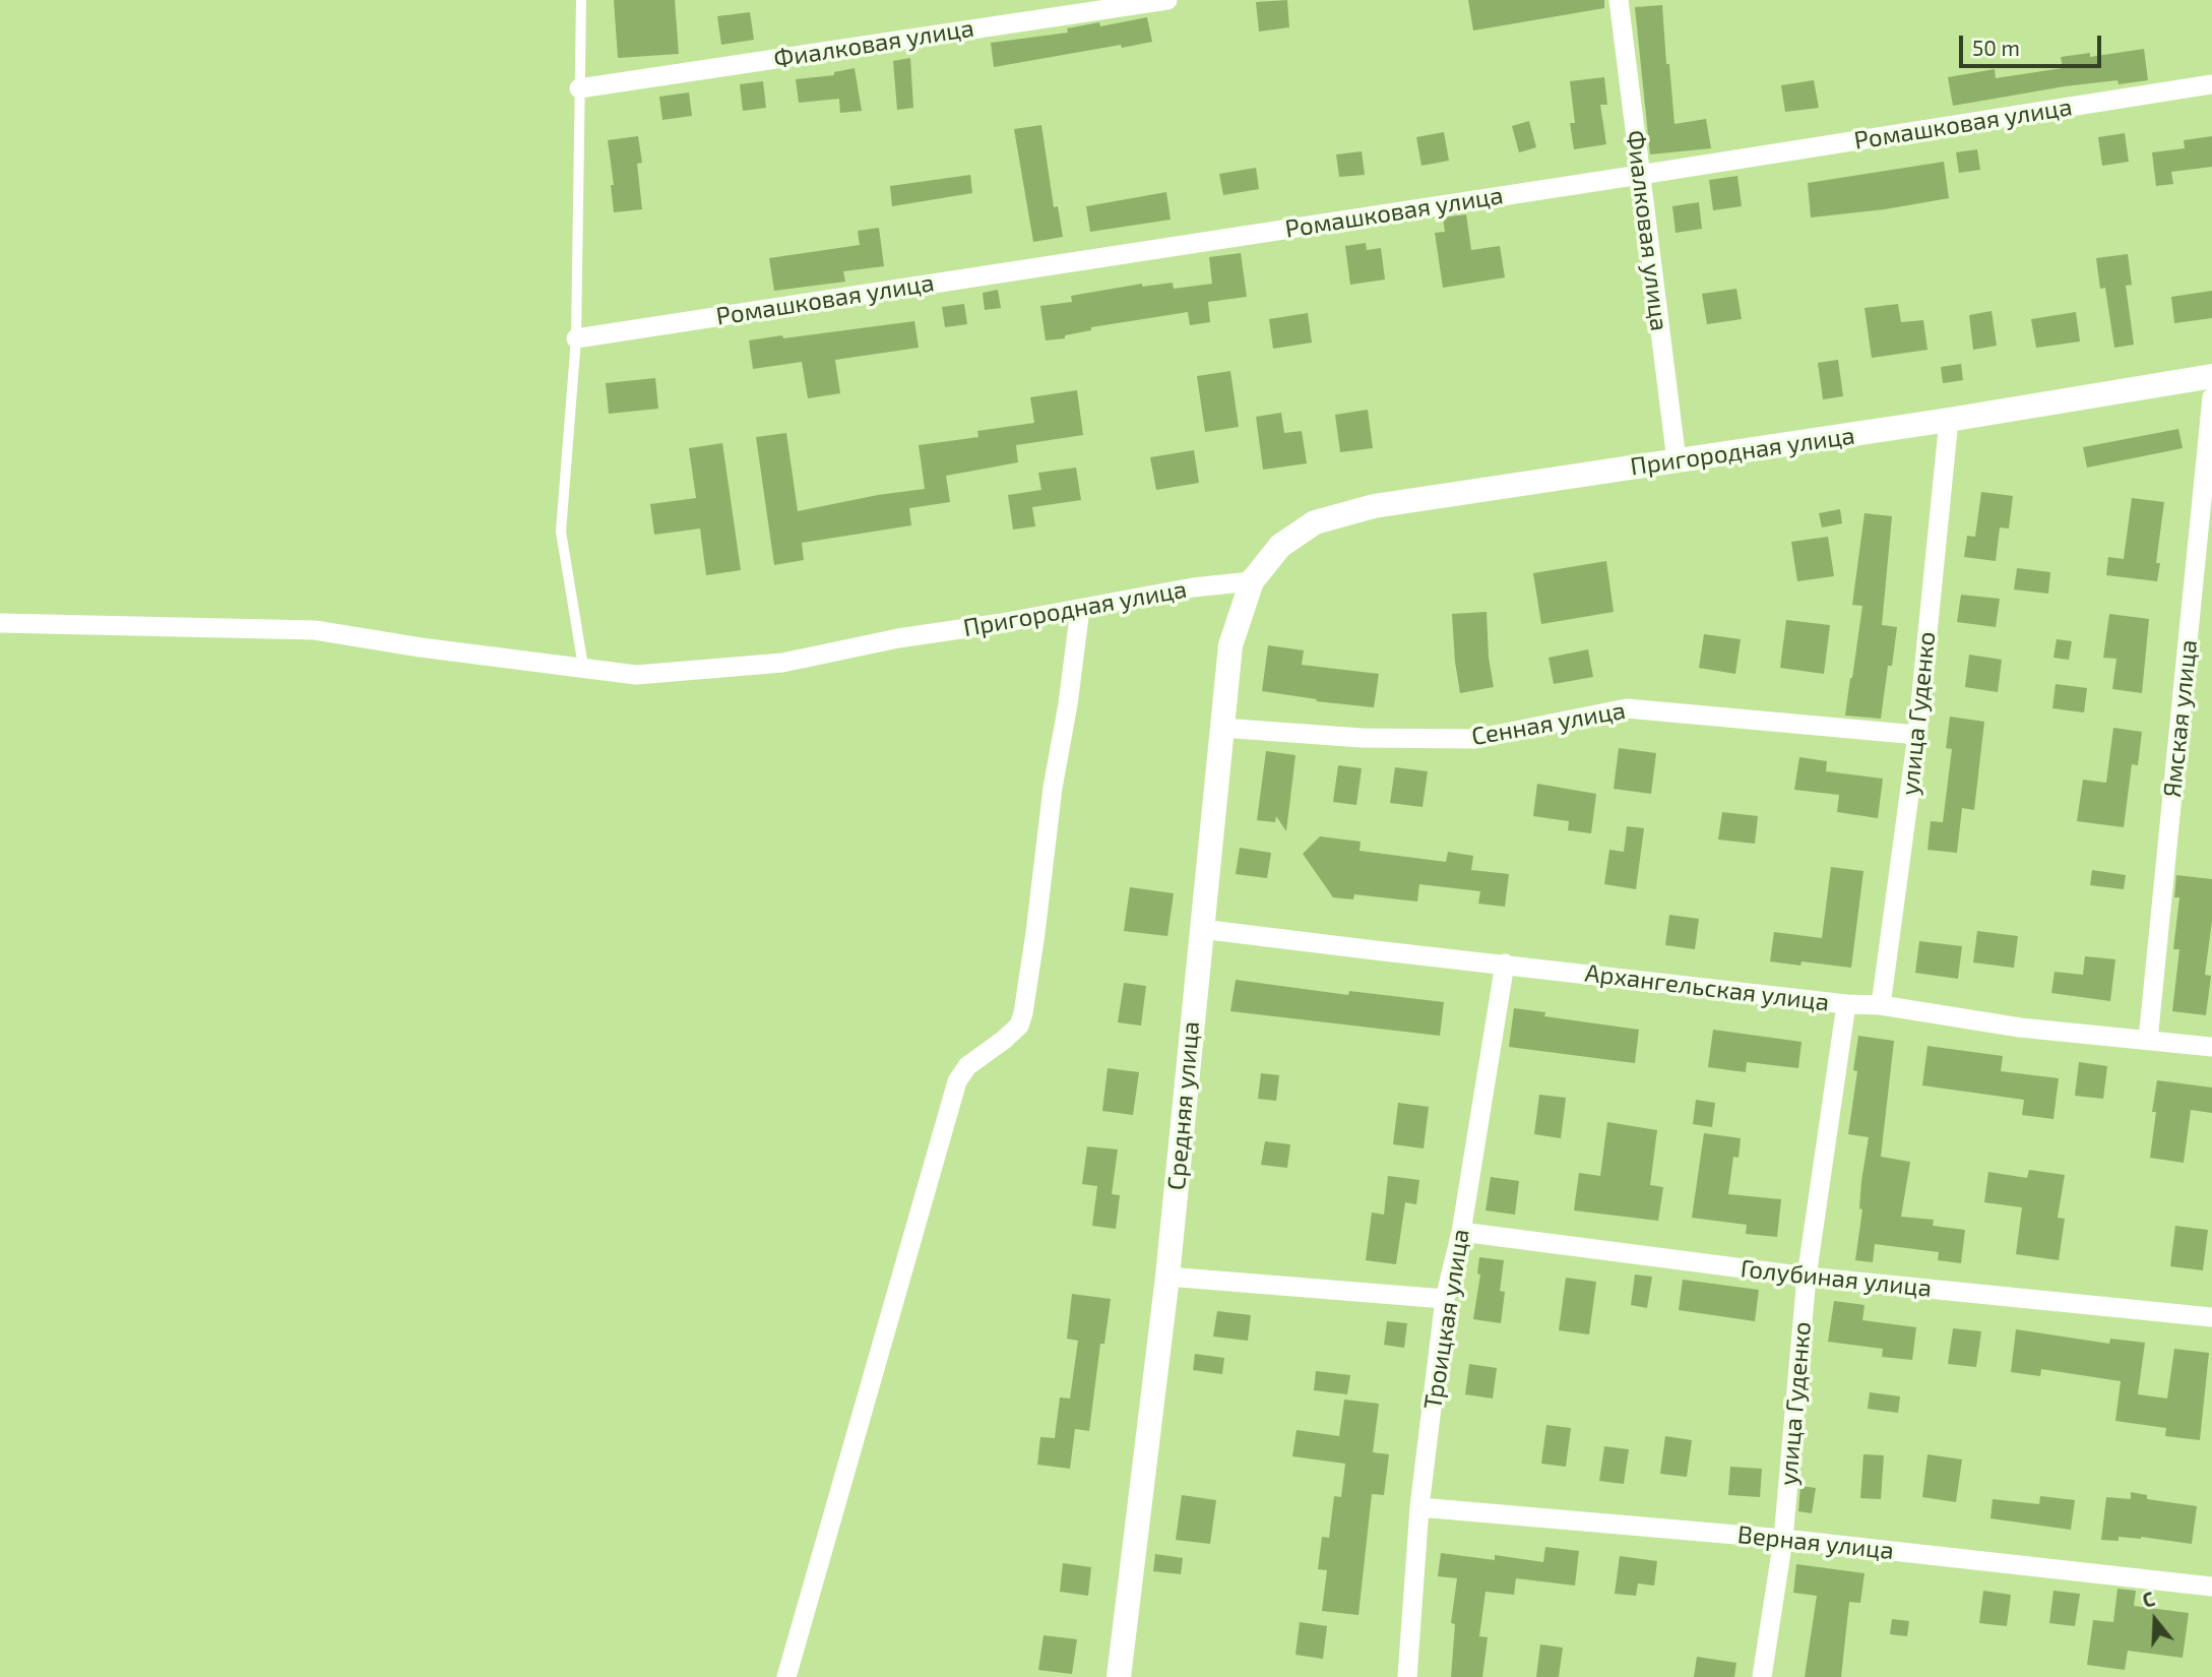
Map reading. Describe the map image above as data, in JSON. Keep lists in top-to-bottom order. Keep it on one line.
{"streets":{"street":["Фиалковая улица","Ромашковая улица","Пригородная улица","улица Гуденко","Ямская улица","Сенная улица","Архангельская улица","Средняя улица","Голубиная улица","Троицкая улица","Верная улица"]},"crossings":[["Фиалковая улица","Ромашковая улица"],["Фиалковая улица","Пригородная улица"],["Пригородная улица","улица Гуденко"],["Пригородная улица","Средняя улица"],["улица Гуденко","Сенная улица"],["улица Гуденко","Архангельская улица"],["улица Гуденко","Голубиная улица"],["улица Гуденко","Верная улица"],["Ямская улица","Архангельская улица"],["Сенная улица","Средняя улица"],["Архангельская улица","Средняя улица"],["Архангельская улица","Троицкая улица"],["Голубиная улица","Троицкая улица"],["Троицкая улица","Верная улица"]],"scale_bar":"50 m","north":"top"}
